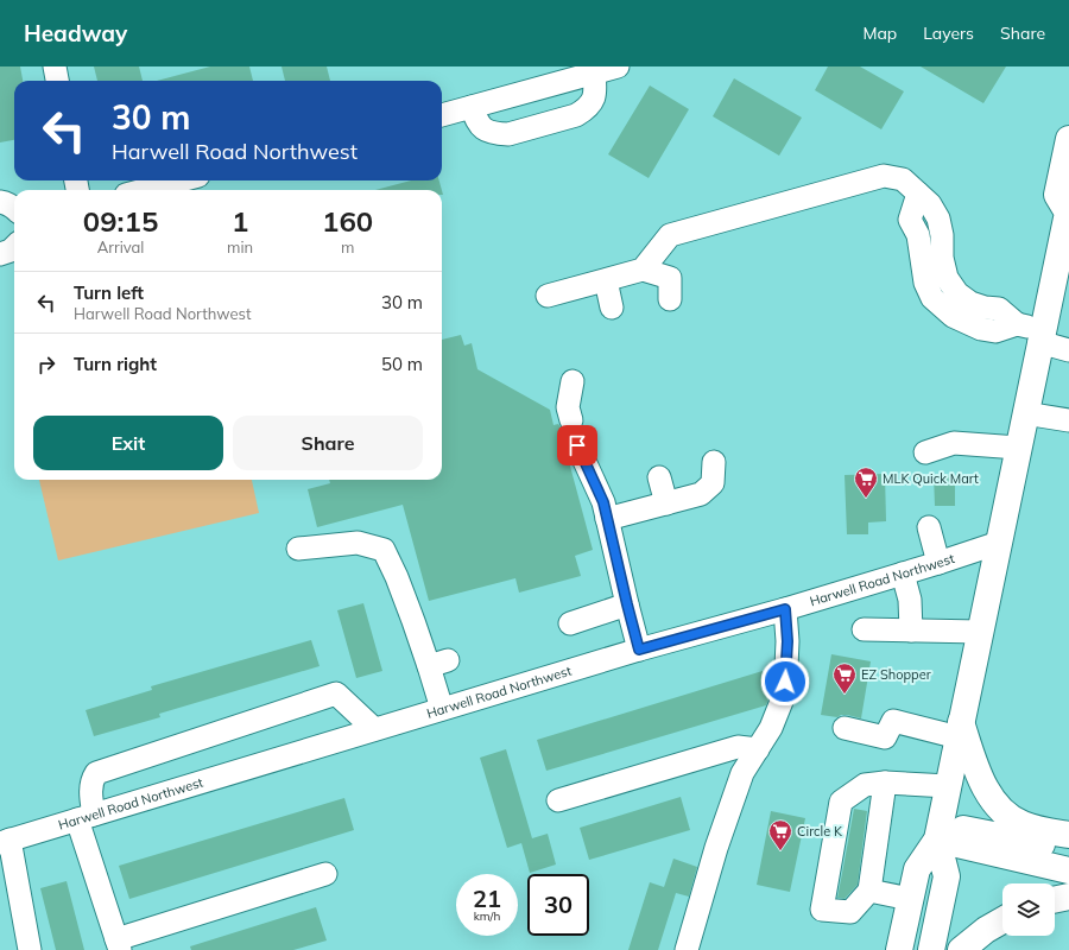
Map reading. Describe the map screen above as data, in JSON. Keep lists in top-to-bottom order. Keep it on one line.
{"streets":{"street":["Harwell Road Northwest"]},"places":{"supermarket":["MLK Quick Mart","EZ Shopper","Circle K"]},"page":{"header":"Headway","nav":["Map","Layers","Share"],"turn":["30 m","Harwell Road Northwest"],"eta":["09:15","Arrival","1","min","160","m"],"list":[{"name":"Turn left","note":"Harwell Road Northwest","value":"30 m"},{"name":"Turn right","value":"50 m"}],"buttons":["Exit","Share"],"speed":"21 km/h","limit":"30"}}
